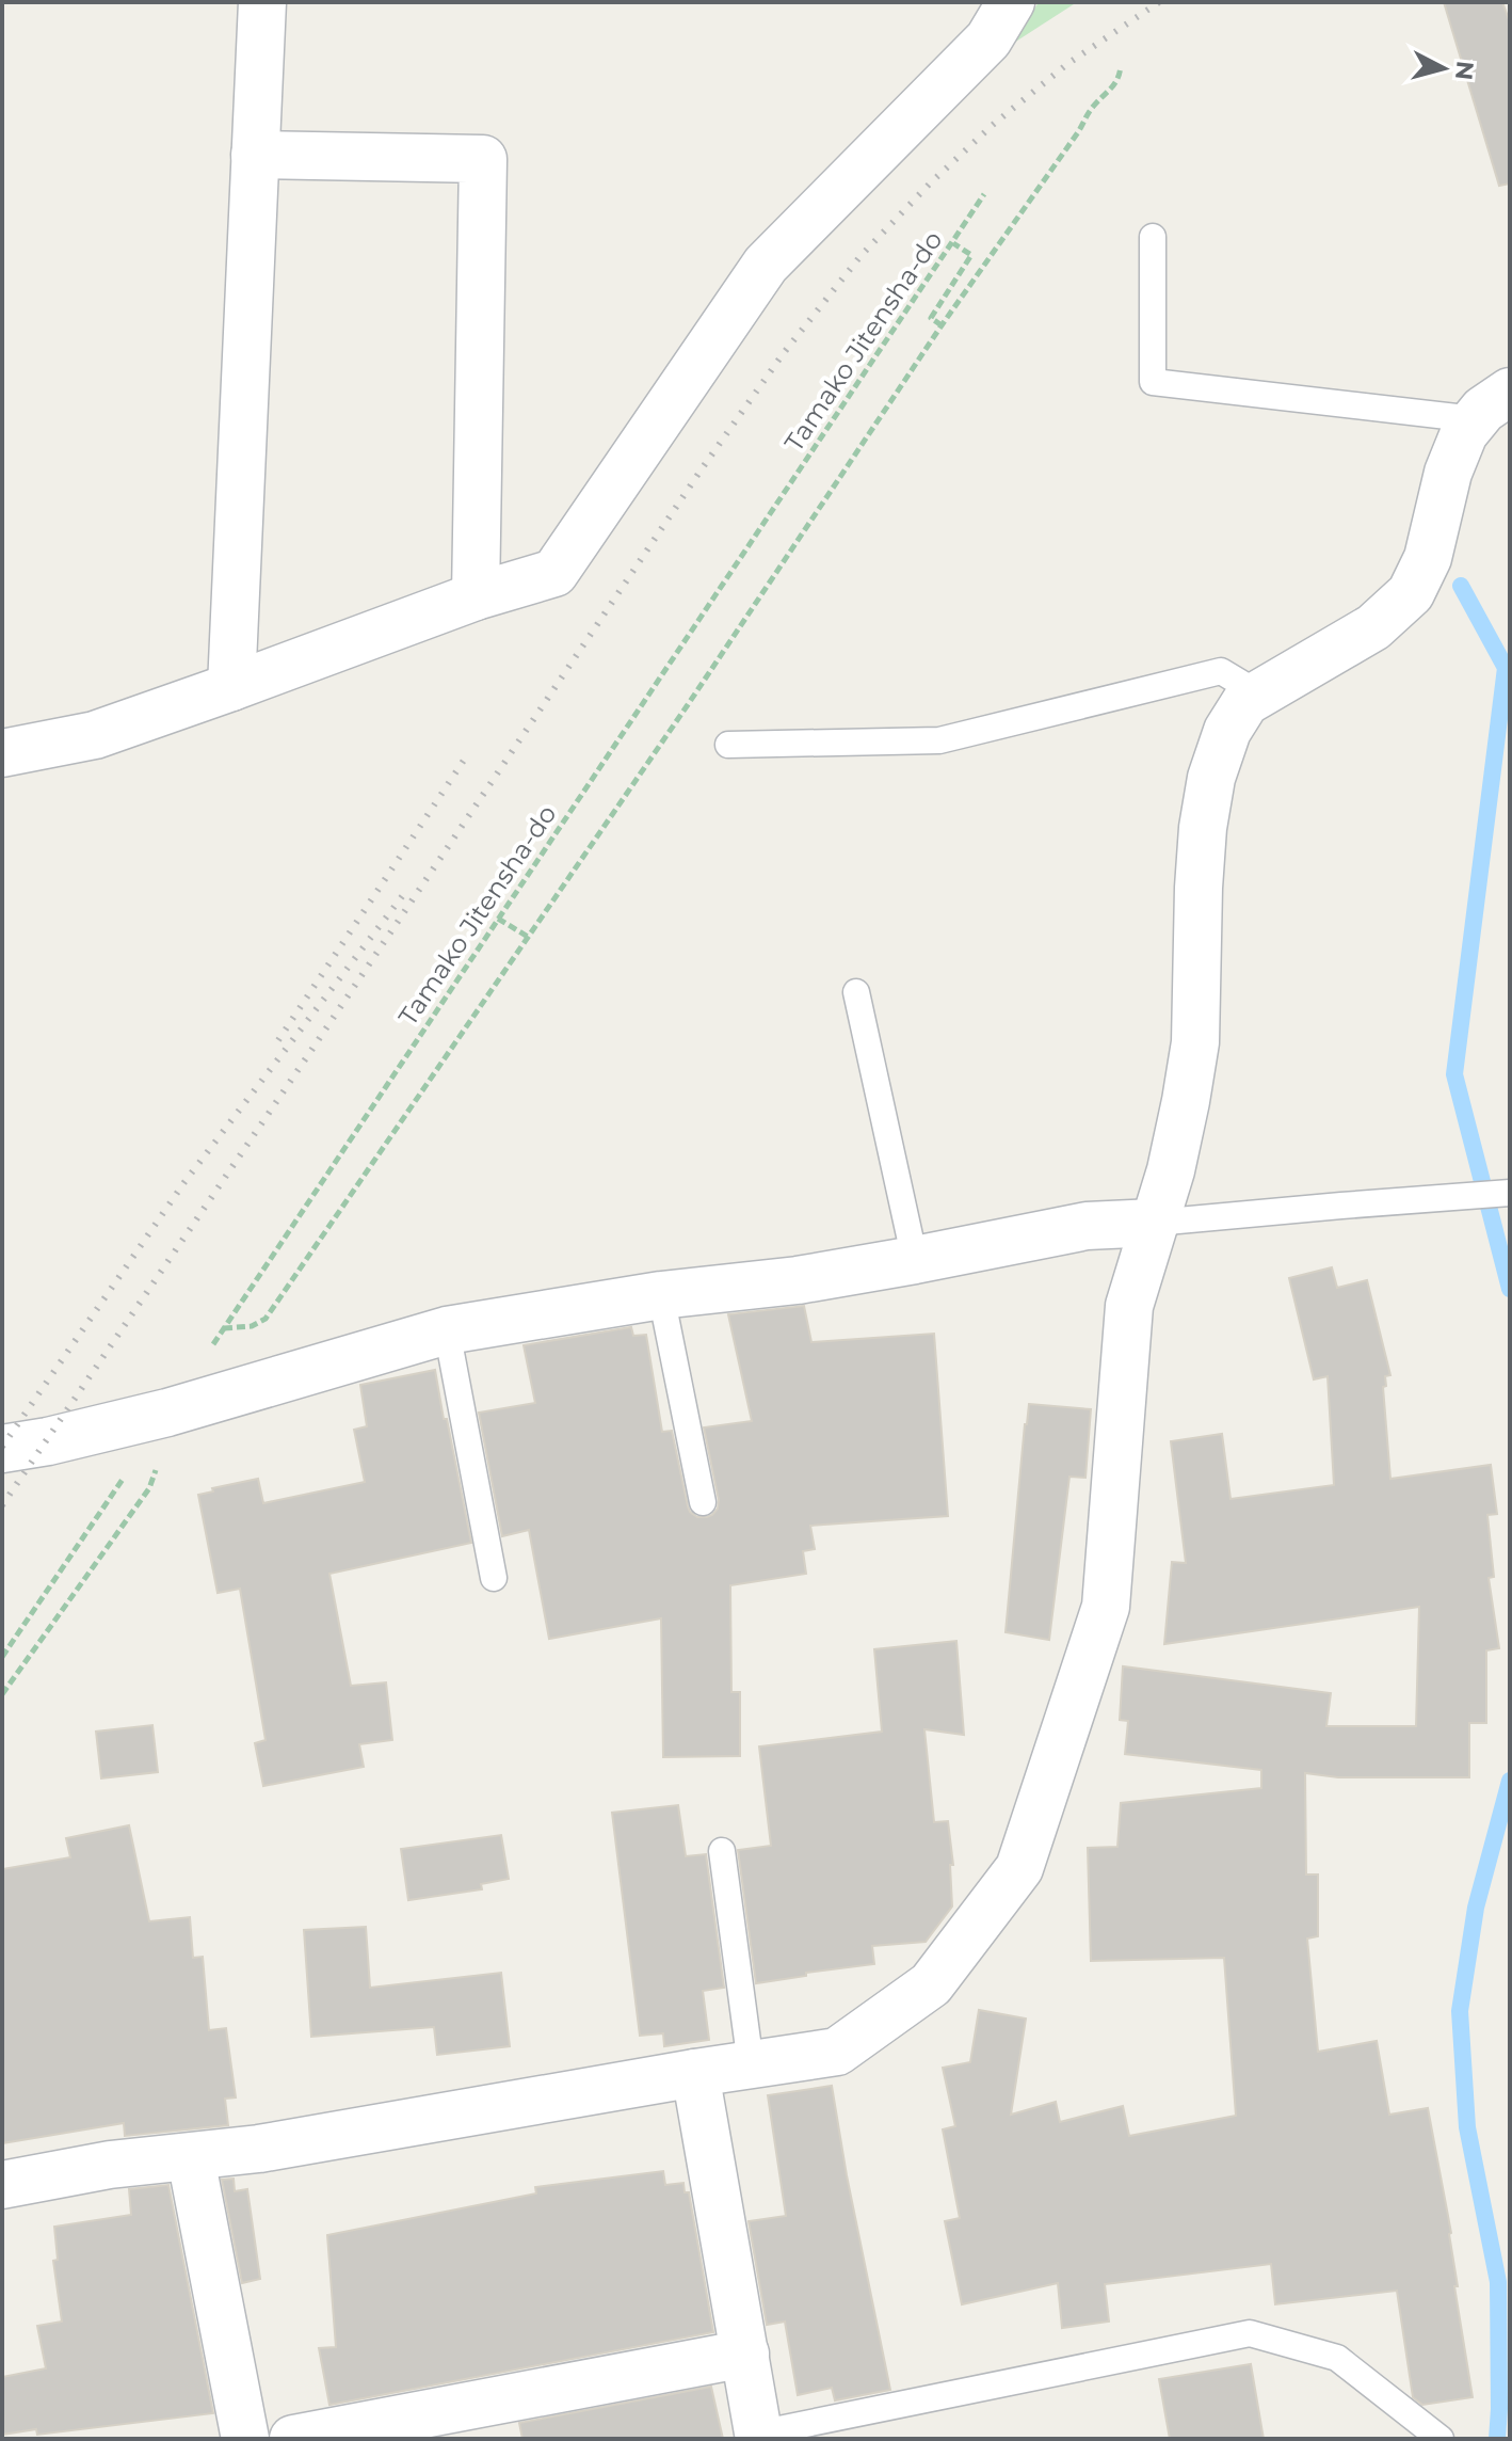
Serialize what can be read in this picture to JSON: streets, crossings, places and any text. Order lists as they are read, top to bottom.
{
  "streets": {
    "path": ["Tamako Jitensha-do"]
  },
  "north": "right"
}
